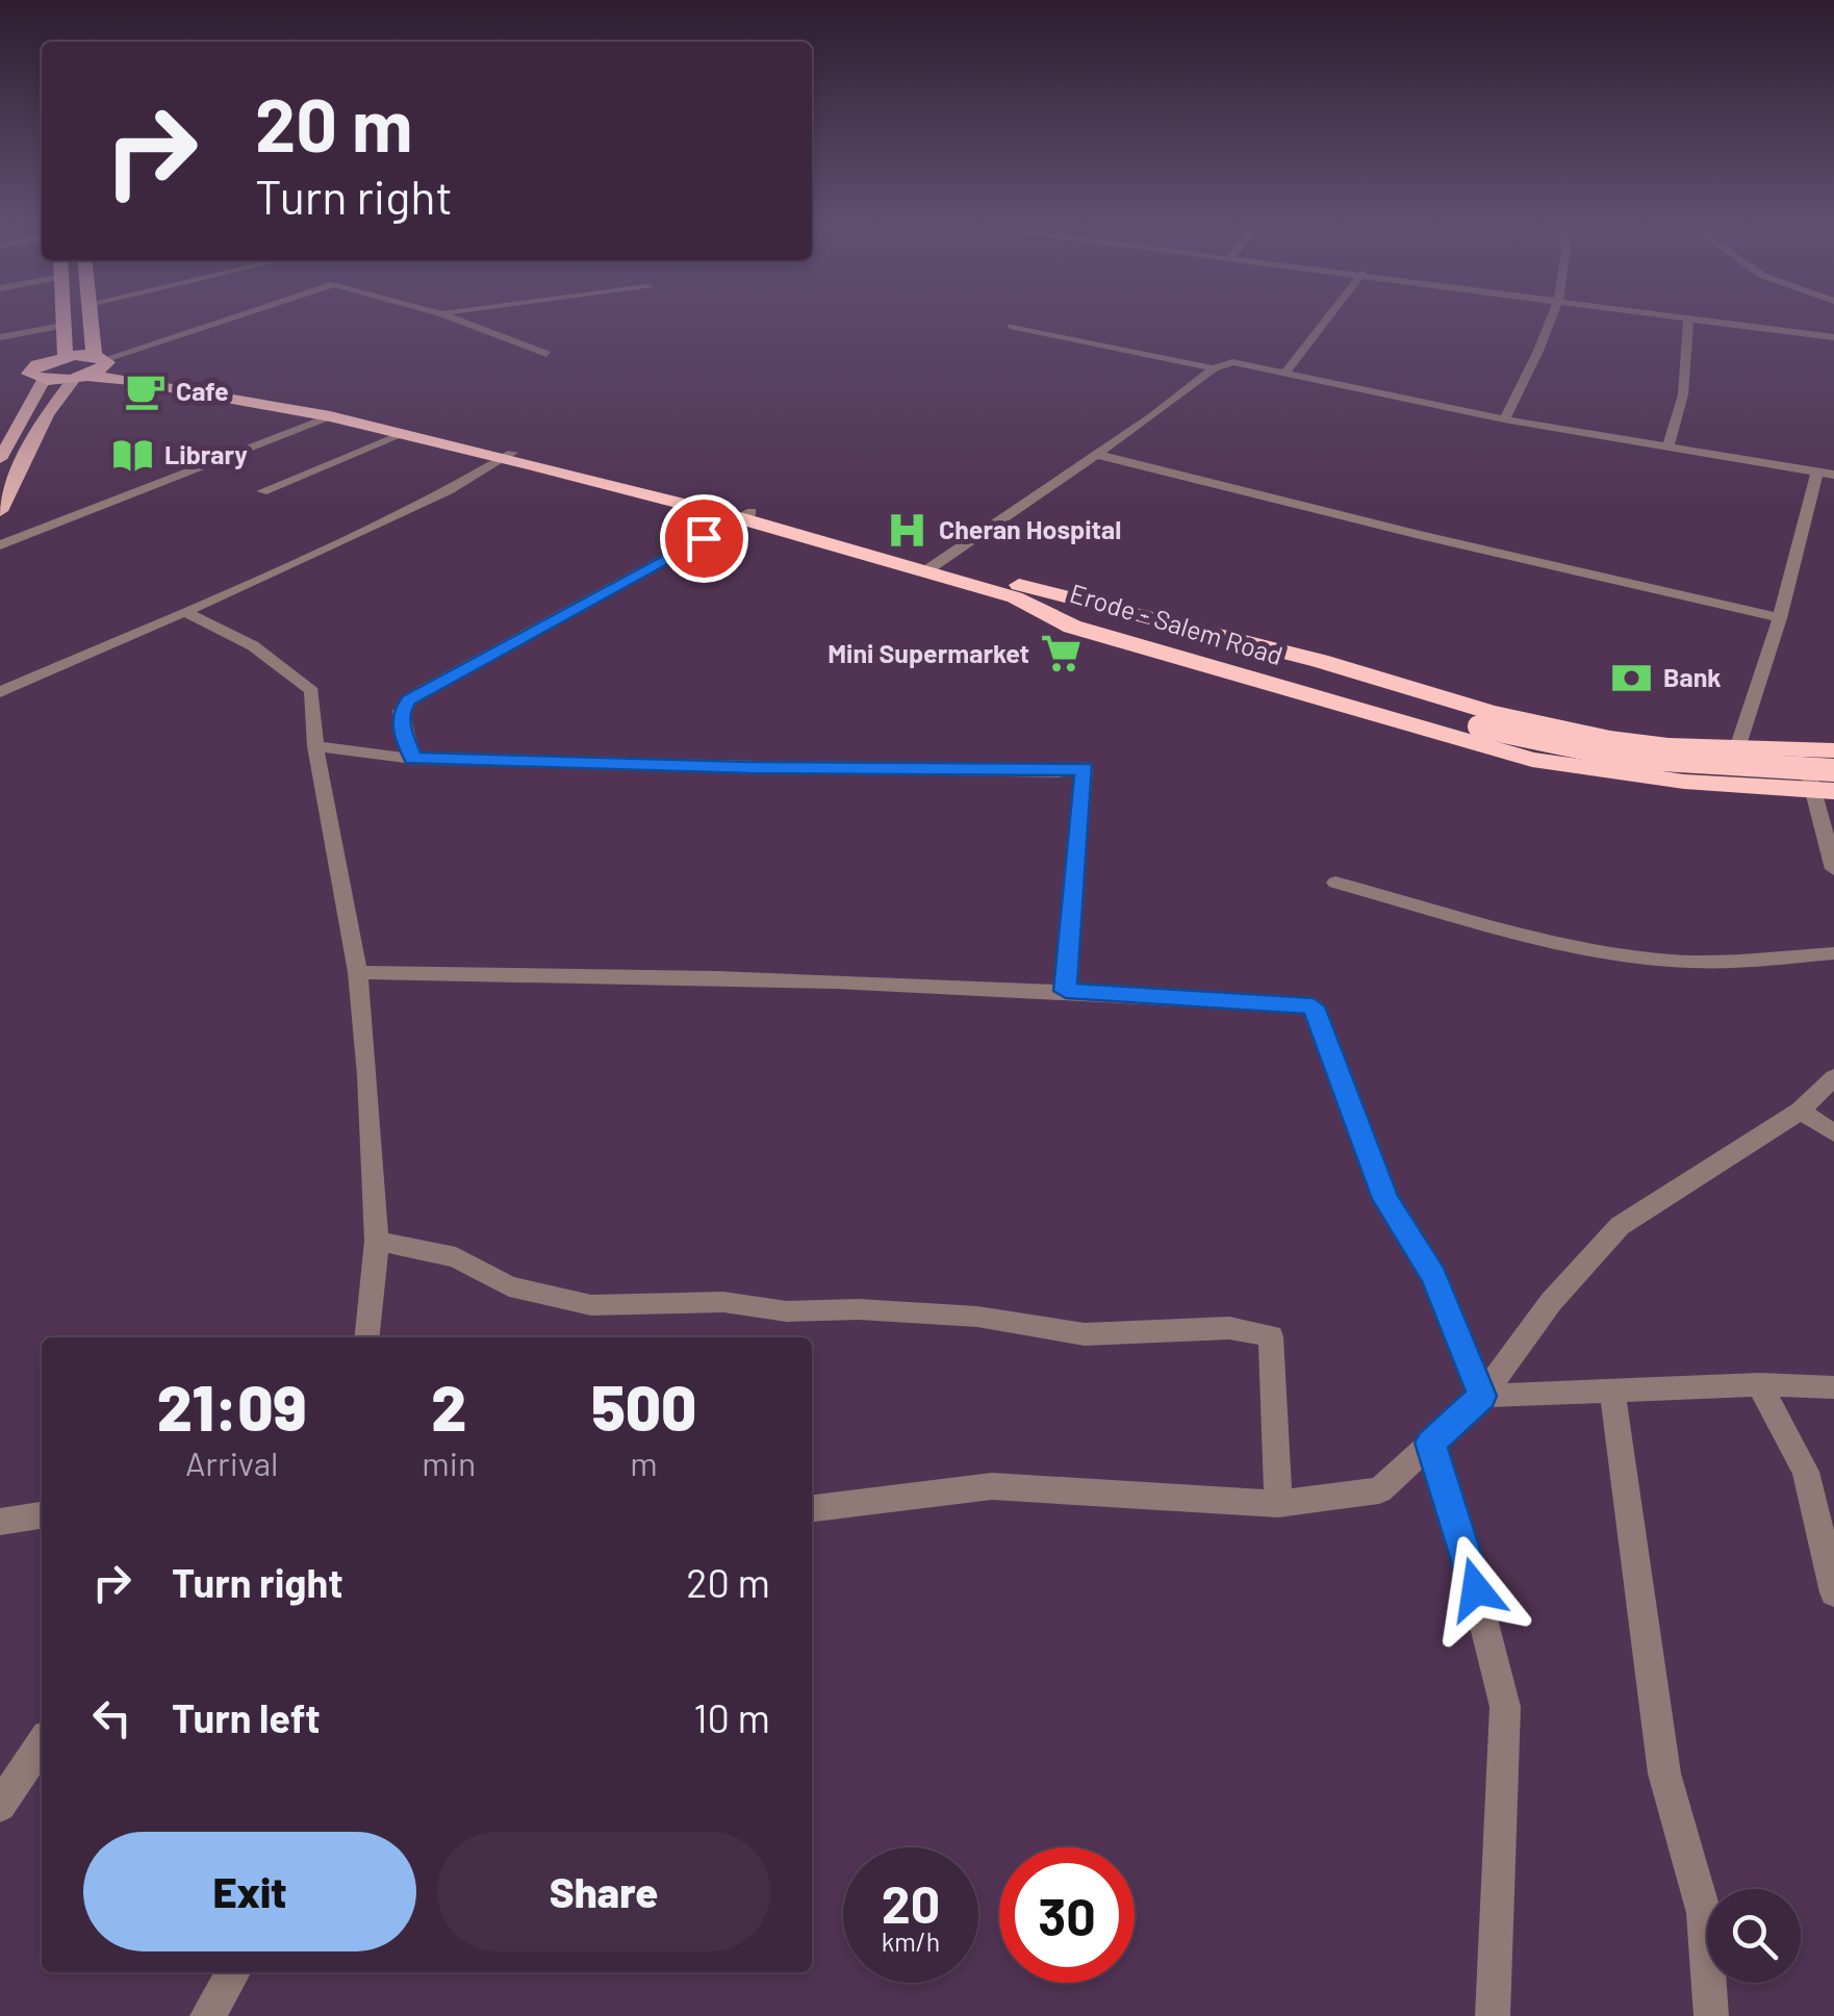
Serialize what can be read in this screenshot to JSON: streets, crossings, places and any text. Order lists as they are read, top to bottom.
{
  "streets": {
    "highway": ["Erode - Salem Road"]
  },
  "places": {
    "cafe": ["Cafe"],
    "library": ["Library"],
    "hospital": ["Cheran Hospital"],
    "supermarket": ["Mini Supermarket"],
    "bank": ["Bank"]
  },
  "page": {
    "turn": ["20 m", "Turn right"],
    "eta": [
      "21:09",
      "Arrival",
      "2",
      "min",
      "500",
      "m"
    ],
    "list": [
      {
        "name": "Turn right",
        "value": "20 m"
      },
      {
        "name": "Turn left",
        "value": "10 m"
      }
    ],
    "buttons": ["Exit", "Share"],
    "speed": "20 km/h",
    "limit": "30"
  }
}
